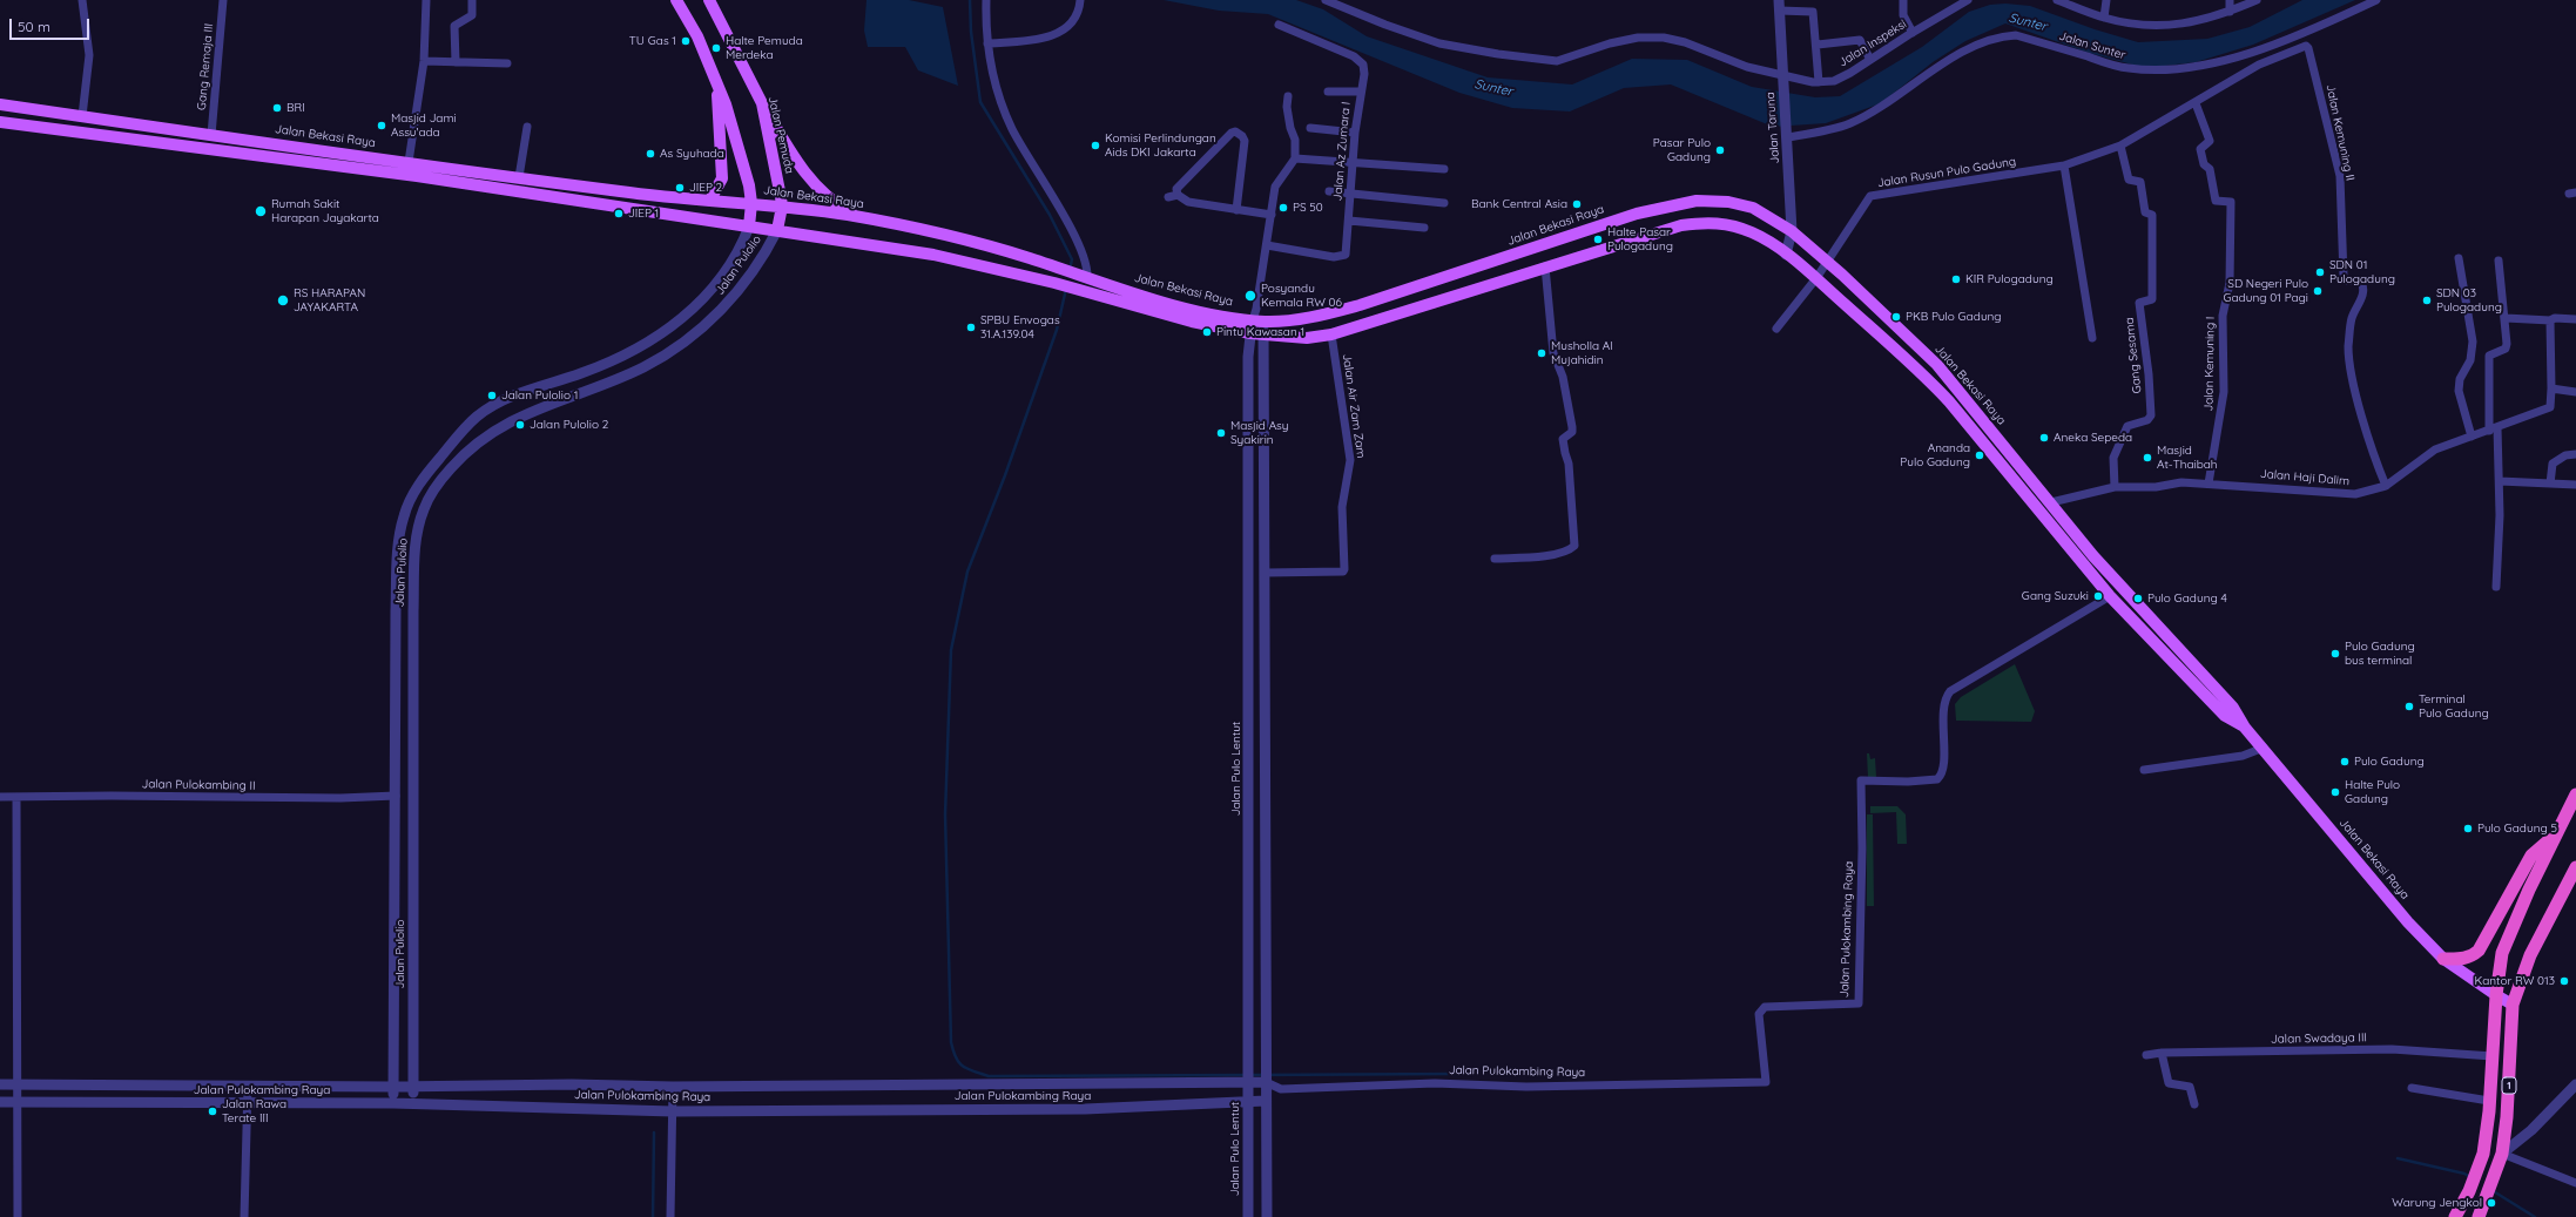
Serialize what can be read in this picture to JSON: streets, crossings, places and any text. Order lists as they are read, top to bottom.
{
  "streets": {
    "highway": ["1"],
    "main road": ["Jalan Pemuda", "Jalan Bekasi Raya"],
    "street": [
      "Jalan Inspeksi",
      "Jalan Sunter",
      "Gang Remaja III",
      "Jalan Taruna",
      "Jalan Kemuning II",
      "Jalan Az Zumara I",
      "Jalan Rusun Pulo Gadung",
      "Jalan Pulolio",
      "Gang Sesama",
      "Jalan Kemuning I",
      "Jalan Air Zam Zam",
      "Jalan Haji Dalim",
      "Jalan Pulo Lentut",
      "Jalan Pulokambing II",
      "Jalan Pulokambing Raya",
      "Jalan Swadaya III"
    ]
  },
  "crossings": [
    ["Jalan Inspeksi", "Jalan Taruna"],
    ["Jalan Sunter", "Jalan Taruna"],
    ["Gang Remaja III", "Jalan Bekasi Raya"],
    ["Jalan Taruna", "Jalan Bekasi Raya"],
    ["Jalan Kemuning II", "Jalan Rusun Pulo Gadung"],
    ["Jalan Kemuning II", "Jalan Haji Dalim"],
    ["Jalan Pemuda", "Jalan Bekasi Raya"],
    ["Jalan Pemuda", "Jalan Pulolio"],
    ["Jalan Bekasi Raya", "Jalan Rusun Pulo Gadung"],
    ["Jalan Bekasi Raya", "Jalan Pulolio"],
    ["Jalan Bekasi Raya", "Jalan Air Zam Zam"],
    ["Jalan Bekasi Raya", "Jalan Haji Dalim"],
    ["Jalan Bekasi Raya", "Jalan Pulo Lentut"],
    ["Jalan Bekasi Raya", "Jalan Pulokambing Raya"],
    ["Jalan Bekasi Raya", "1"],
    ["Jalan Rusun Pulo Gadung", "Gang Sesama"],
    ["Jalan Rusun Pulo Gadung", "Jalan Kemuning I"],
    ["Jalan Pulolio", "Jalan Pulokambing II"],
    ["Jalan Pulolio", "Jalan Pulokambing Raya"],
    ["Gang Sesama", "Jalan Haji Dalim"],
    ["Jalan Kemuning I", "Jalan Haji Dalim"],
    ["Jalan Pulo Lentut", "Jalan Pulokambing Raya"],
    ["Jalan Swadaya III", "1"]
  ],
  "water": ["Sunter"],
  "places": [
    "TU Gas 1",
    "Halte Pemuda Merdeka",
    "BRI",
    "Masjid Jami Assu'ada",
    "Komisi Perlindungan Aids DKI Jakarta",
    "Pasar Pulo Gadung",
    "As Syuhada",
    "JIEP 2",
    "Bank Central Asia",
    "PS 50",
    "Rumah Sakit Harapan Jayakarta",
    "JIEP 1",
    "Halte Pasar Pulogadung",
    "SDN 01 Pulogadung",
    "KIR Pulogadung",
    "SD Negeri Pulo Gadung 01 Pagi",
    "Posyandu Kemala RW 06",
    "RS HARAPAN JAYAKARTA",
    "SDN 03 Pulogadung",
    "PKB Pulo Gadung",
    "SPBU Envogas 31.A.139.04",
    "Pintu Kawasan 1",
    "Musholla Al Mujahidin",
    "Jalan Pulolio 1",
    "Jalan Pulolio 2",
    "Masjid Asy Syakirin",
    "Aneka Sepeda",
    "Ananda Pulo Gadung",
    "Masjid At-Thaibah",
    "Gang Suzuki",
    "Pulo Gadung 4",
    "Pulo Gadung bus terminal",
    "Terminal Pulo Gadung",
    "Pulo Gadung",
    "Halte Pulo Gadung",
    "Pulo Gadung 5",
    "Kantor RW 013",
    "Jalan Rawa Terate III",
    "Warung Jengkol"
  ],
  "scale_bar": "50 m"
}
